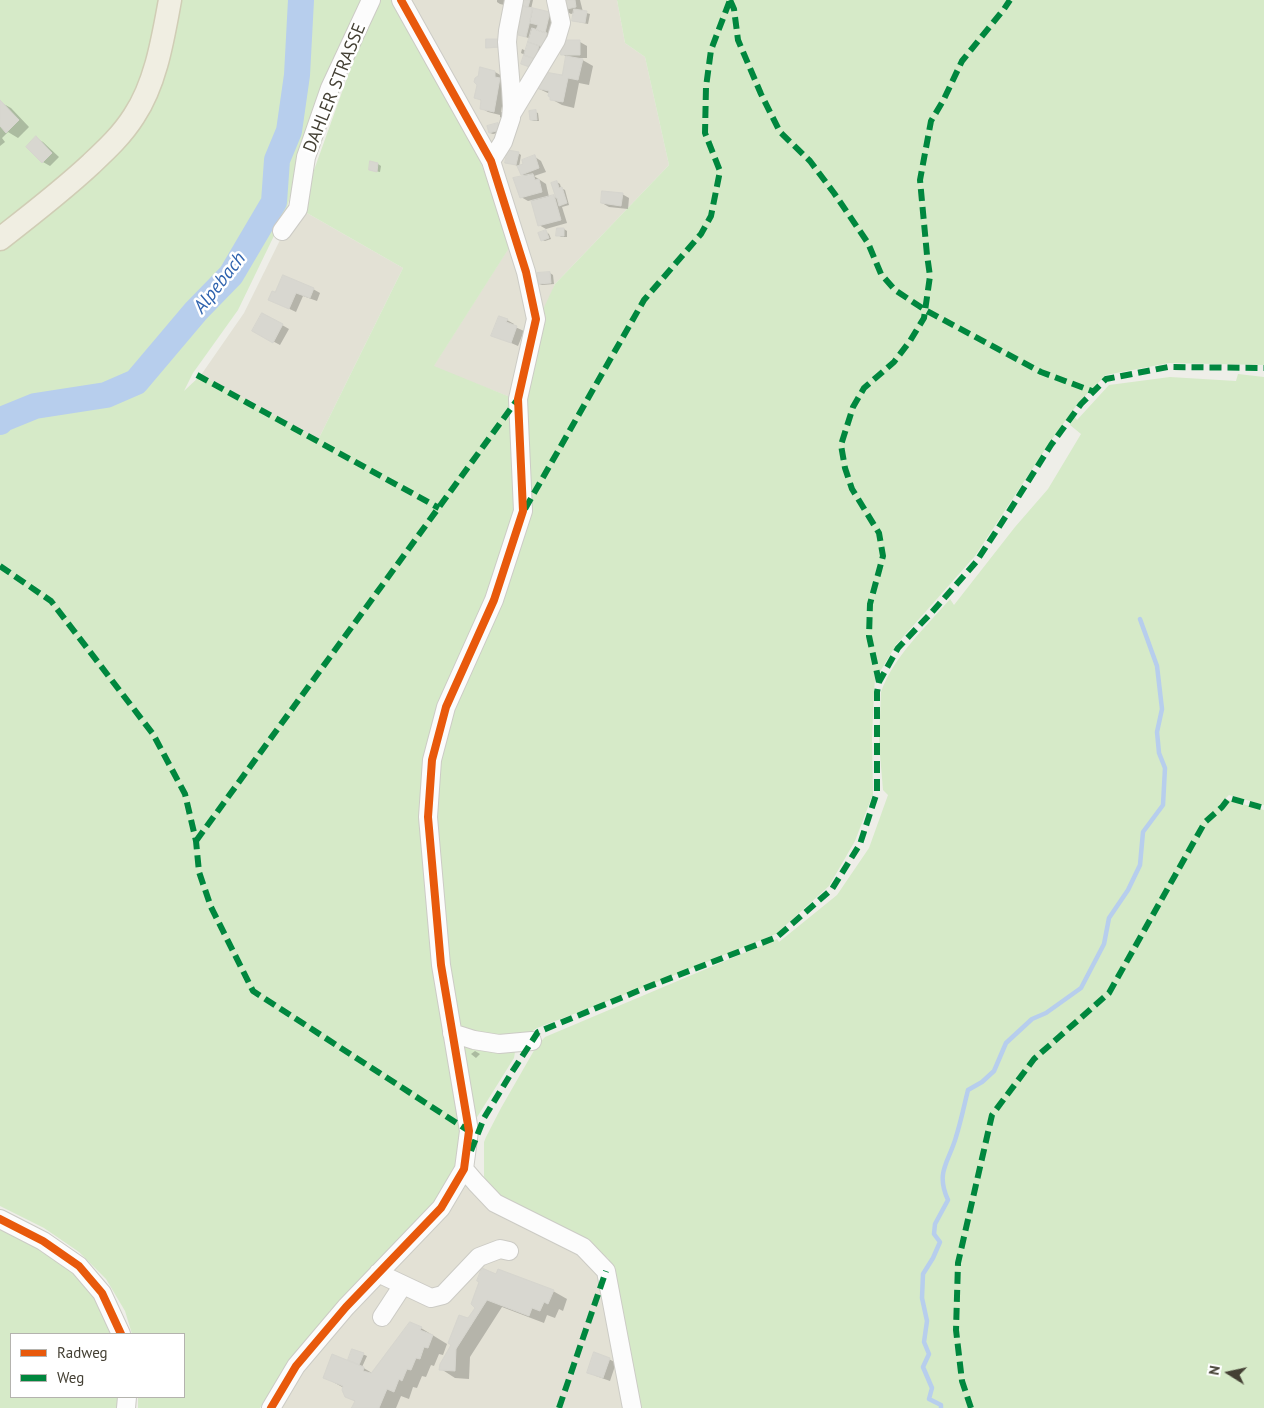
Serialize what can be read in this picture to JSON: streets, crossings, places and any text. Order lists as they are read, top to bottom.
{
  "streets": {
    "street": ["DAHLER STRASSE"]
  },
  "water": ["Alpebach"],
  "legend": ["Radweg", "Weg"],
  "north": "left"
}
